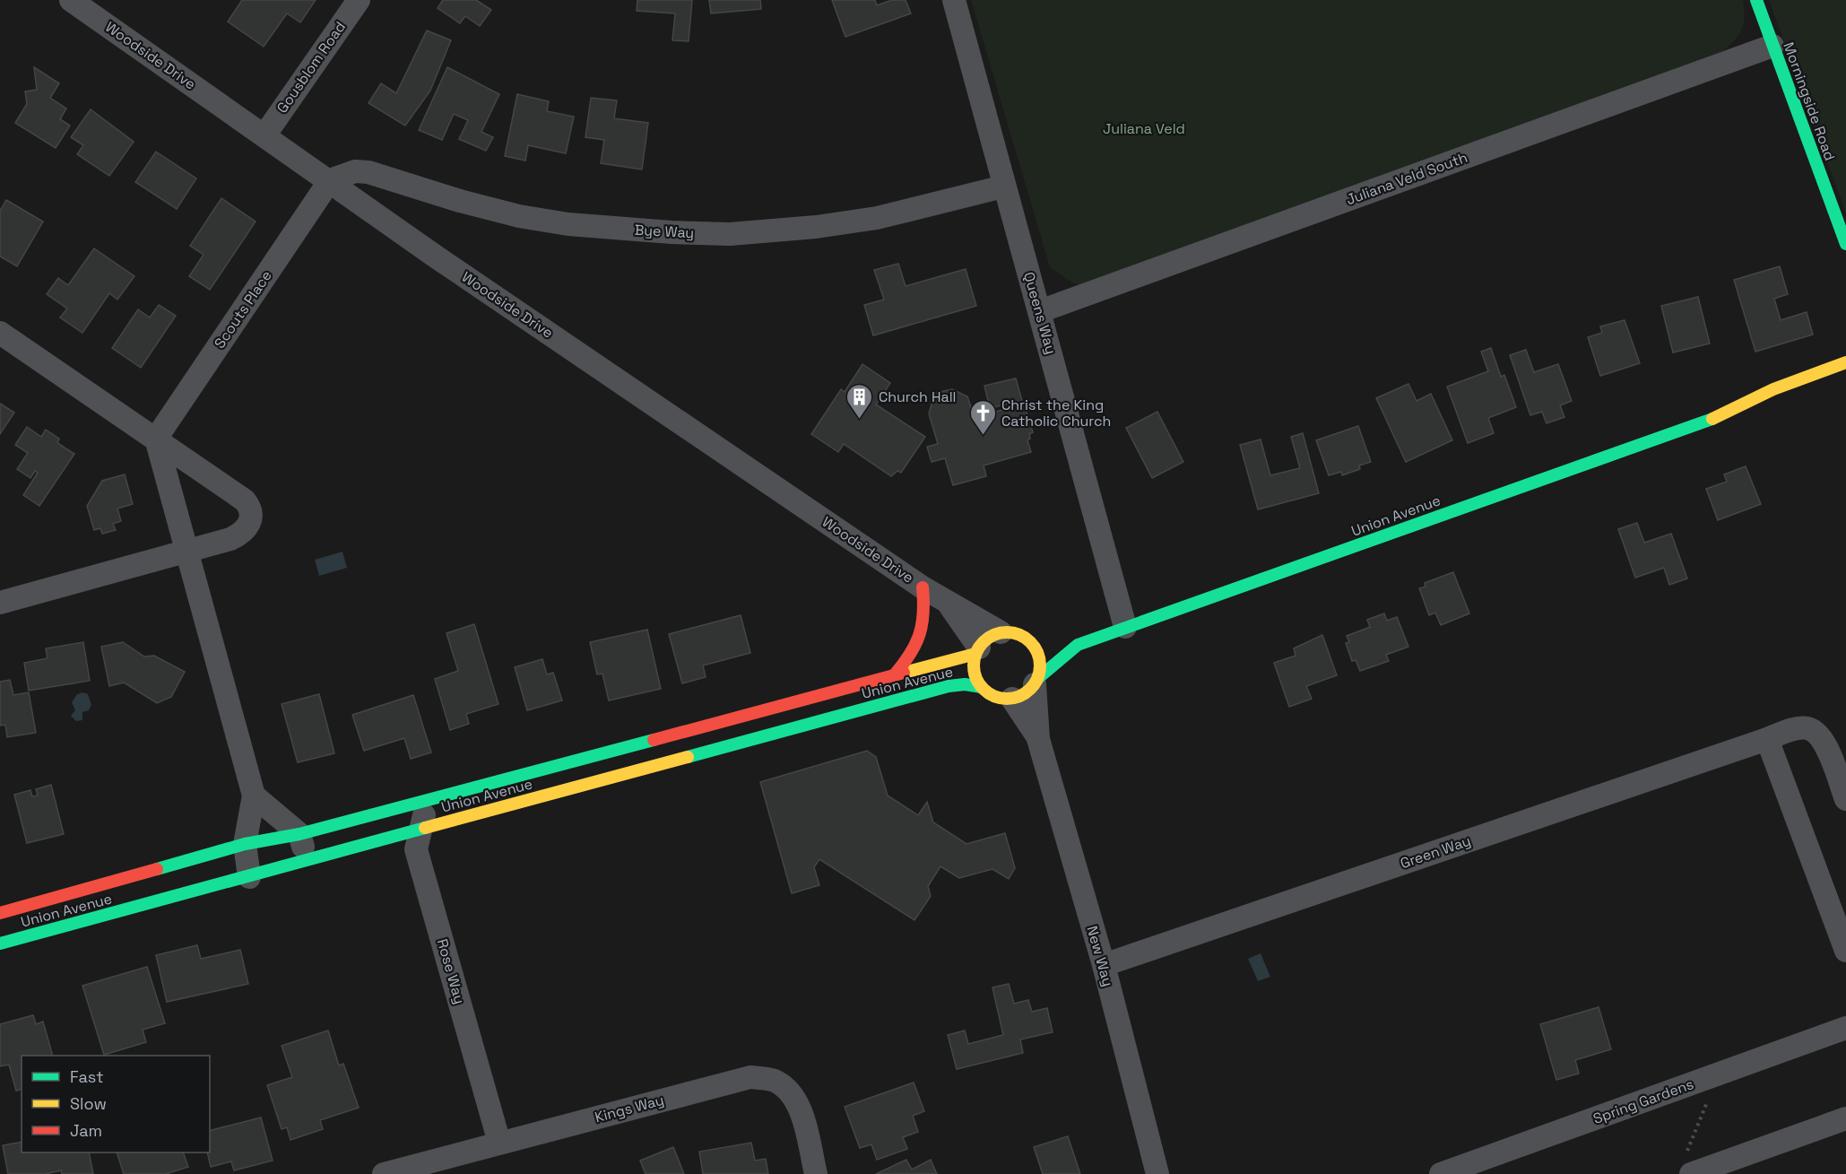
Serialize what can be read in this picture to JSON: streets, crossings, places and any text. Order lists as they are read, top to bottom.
{
  "streets": {
    "street": [
      "Woodside Drive",
      "Gousblom Road",
      "Morningside Road",
      "Juliana Veld South",
      "Bye Way",
      "Scouts Place",
      "Queens Way",
      "Union Avenue",
      "Green Way",
      "New Way",
      "Rose Way",
      "Spring Gardens",
      "Kings Way"
    ]
  },
  "crossings": [
    ["Woodside Drive", "Gousblom Road"],
    ["Woodside Drive", "Bye Way"],
    ["Woodside Drive", "Scouts Place"],
    ["Woodside Drive", "Union Avenue"],
    ["Woodside Drive", "New Way"],
    ["Morningside Road", "Juliana Veld South"],
    ["Juliana Veld South", "Queens Way"],
    ["Bye Way", "Scouts Place"],
    ["Bye Way", "Queens Way"],
    ["Queens Way", "Union Avenue"],
    ["Union Avenue", "New Way"],
    ["Union Avenue", "Rose Way"],
    ["Green Way", "New Way"],
    ["Rose Way", "Kings Way"]
  ],
  "parks": ["Juliana Veld"],
  "places": {
    "building": ["Church Hall"],
    "church": ["Christ the King Catholic Church"]
  },
  "legend": ["Fast", "Slow", "Jam"]
}
